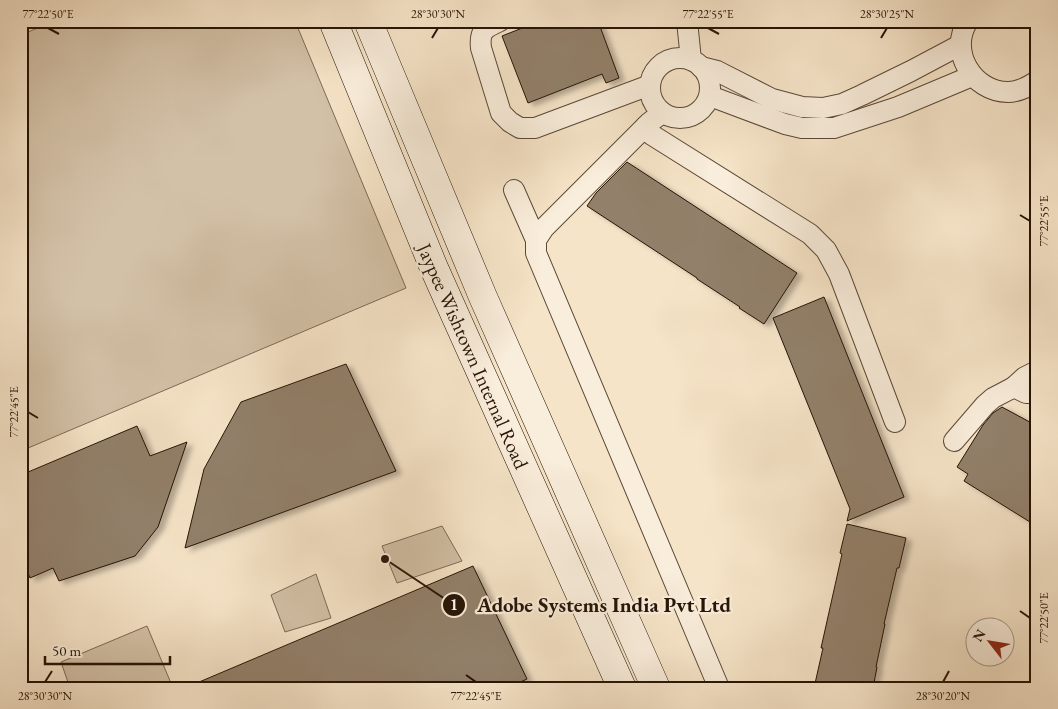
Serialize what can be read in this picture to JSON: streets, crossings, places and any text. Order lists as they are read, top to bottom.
{
  "streets": {
    "street": ["Jaypee Wishtown Internal Road"]
  },
  "places": ["Adobe Systems India Pvt Ltd"],
  "scale_bar": "50 m",
  "north": "top left",
  "coordinates": [
    "77°22'50\"E",
    "28°30'30\"N",
    "77°22'55\"E",
    "28°30'25\"N",
    "77°22'45\"E",
    "28°30'20\"N"
  ]
}
